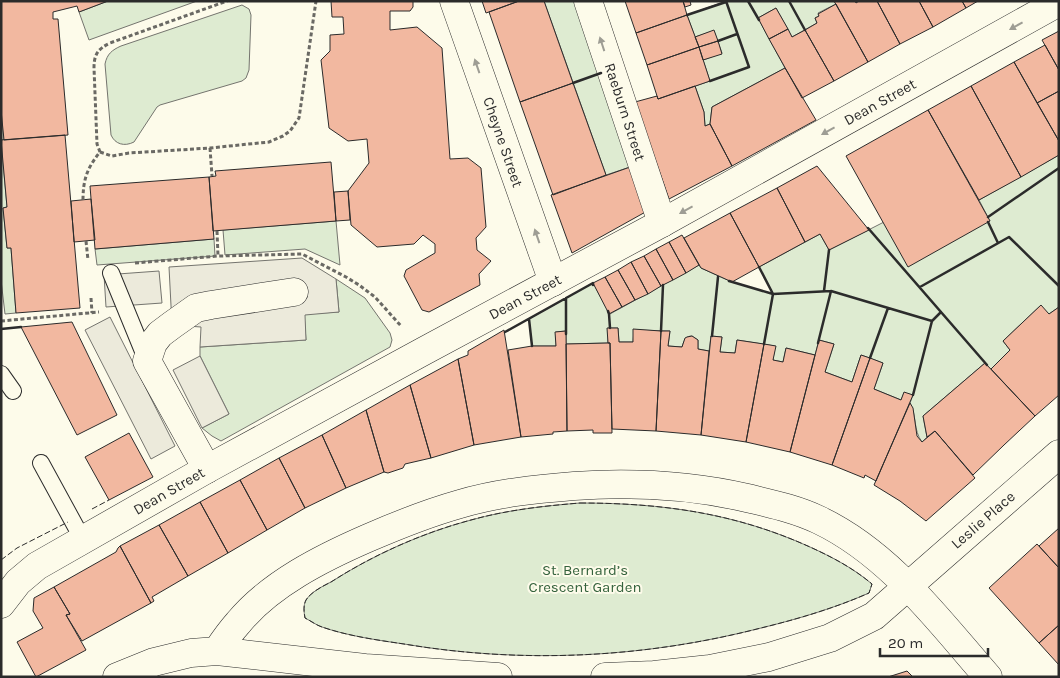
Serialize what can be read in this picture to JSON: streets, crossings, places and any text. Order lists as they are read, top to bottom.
{
  "streets": {
    "street": [
      "Dean Street",
      "Raeburn Street",
      "Cheyne Street",
      "Leslie Place"
    ]
  },
  "crossings": [
    ["Dean Street", "Raeburn Street"],
    ["Dean Street", "Cheyne Street"]
  ],
  "one_way": ["Dean Street", "Raeburn Street", "Cheyne Street"],
  "parks": ["St. Bernard’s Crescent Garden"],
  "scale_bar": "20 m"
}
